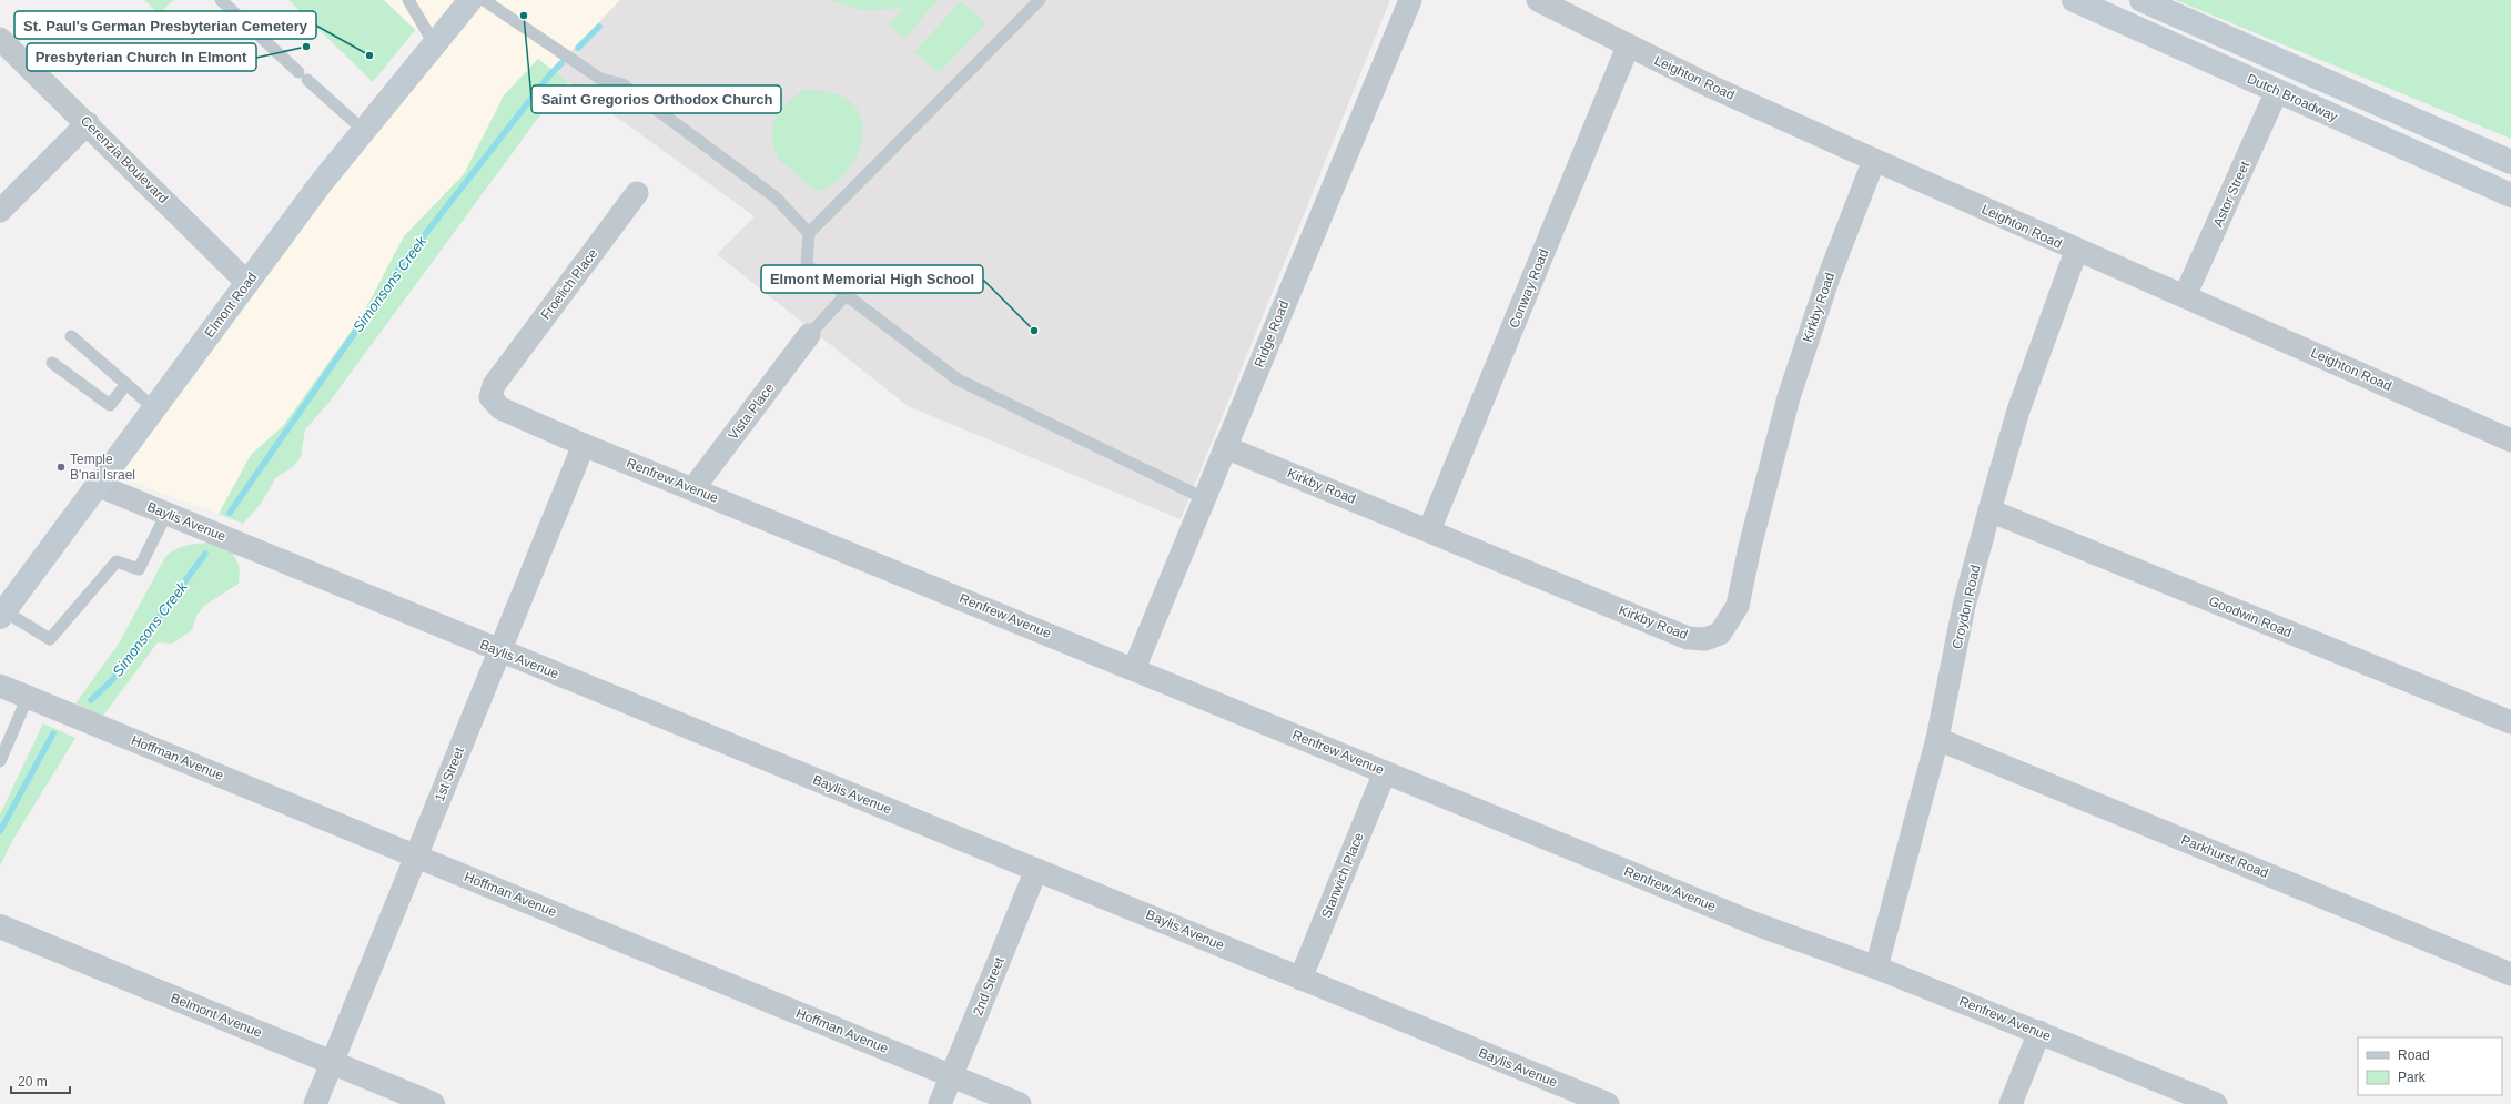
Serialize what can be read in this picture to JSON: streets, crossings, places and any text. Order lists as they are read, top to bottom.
{
  "streets": {
    "main road": ["Dutch Broadway", "Elmont Road"],
    "street": [
      "Leighton Road",
      "Cerenzia Boulevard",
      "Astor Street",
      "Froelich Place",
      "Conway Road",
      "Kirkby Road",
      "Ridge Road",
      "Vista Place",
      "Renfrew Avenue",
      "Baylis Avenue",
      "Croydon Road",
      "Goodwin Road",
      "Hoffman Avenue",
      "1st Street",
      "Parkhurst Road",
      "Stanwich Place",
      "2nd Street",
      "Belmont Avenue"
    ]
  },
  "crossings": [
    ["Leighton Road", "Astor Street"],
    ["Leighton Road", "Conway Road"],
    ["Leighton Road", "Kirkby Road"],
    ["Leighton Road", "Croydon Road"],
    ["Dutch Broadway", "Astor Street"],
    ["Cerenzia Boulevard", "Elmont Road"],
    ["Froelich Place", "Renfrew Avenue"],
    ["Conway Road", "Kirkby Road"],
    ["Elmont Road", "Baylis Avenue"],
    ["Kirkby Road", "Ridge Road"],
    ["Ridge Road", "Renfrew Avenue"],
    ["Vista Place", "Renfrew Avenue"],
    ["Renfrew Avenue", "Croydon Road"],
    ["Renfrew Avenue", "1st Street"],
    ["Renfrew Avenue", "Stanwich Place"],
    ["Baylis Avenue", "1st Street"],
    ["Baylis Avenue", "Stanwich Place"],
    ["Baylis Avenue", "2nd Street"],
    ["Croydon Road", "Goodwin Road"],
    ["Croydon Road", "Parkhurst Road"],
    ["Hoffman Avenue", "1st Street"],
    ["Hoffman Avenue", "2nd Street"],
    ["1st Street", "Belmont Avenue"]
  ],
  "water": ["Simonsons Creek"],
  "places": [
    "Saint Gregorios Orthodox Church",
    "Presbyterian Church In Elmont",
    "St. Paul's German Presbyterian Cemetery",
    "Elmont Memorial High School",
    "Temple B'nai Israel"
  ],
  "legend": ["Road", "Park"],
  "scale_bar": "20 m"
}
